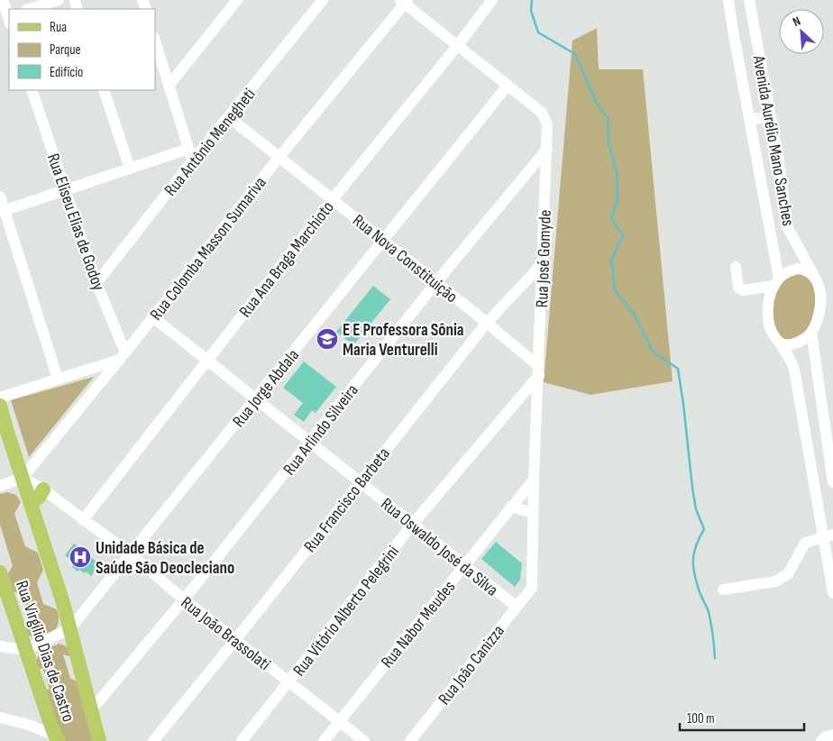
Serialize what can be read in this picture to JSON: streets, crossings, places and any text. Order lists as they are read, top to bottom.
{
  "streets": {
    "main road": ["Rua Virgílio Dias de Castro"],
    "street": [
      "Avenida Aurélio Mano Sanches",
      "Rua Antônio Menegheti",
      "Rua Eliseu Elias de Godoy",
      "Rua Colomba Masson Sumariva",
      "Rua Nova Constituição",
      "Rua Ana Braga Marchioto",
      "Rua José Gomyde",
      "Rua Jorge Abdala",
      "Rua Arlindo Silveira",
      "Rua Francisco Barbeta",
      "Rua Oswaldo José da Silva",
      "Rua Vitório Alberto Pelegrini",
      "Rua Nabor Meudes",
      "Rua João Brassolati",
      "Rua João Canizza"
    ]
  },
  "crossings": [
    ["Rua Antônio Menegheti", "Rua Eliseu Elias de Godoy"],
    ["Rua Antônio Menegheti", "Rua Nova Constituição"],
    ["Rua Eliseu Elias de Godoy", "Rua Colomba Masson Sumariva"],
    ["Rua Colomba Masson Sumariva", "Rua Nova Constituição"],
    ["Rua Colomba Masson Sumariva", "Rua José Gomyde"],
    ["Rua Colomba Masson Sumariva", "Rua Oswaldo José da Silva"],
    ["Rua Colomba Masson Sumariva", "Rua João Brassolati"],
    ["Rua Nova Constituição", "Rua Ana Braga Marchioto"],
    ["Rua Nova Constituição", "Rua José Gomyde"],
    ["Rua Nova Constituição", "Rua Jorge Abdala"],
    ["Rua Nova Constituição", "Rua Arlindo Silveira"],
    ["Rua Nova Constituição", "Rua Francisco Barbeta"],
    ["Rua Nova Constituição", "Rua Vitório Alberto Pelegrini"],
    ["Rua Ana Braga Marchioto", "Rua José Gomyde"],
    ["Rua Ana Braga Marchioto", "Rua Oswaldo José da Silva"],
    ["Rua Ana Braga Marchioto", "Rua João Brassolati"],
    ["Rua José Gomyde", "Rua Jorge Abdala"],
    ["Rua José Gomyde", "Rua Arlindo Silveira"],
    ["Rua José Gomyde", "Rua Francisco Barbeta"],
    ["Rua José Gomyde", "Rua Vitório Alberto Pelegrini"],
    ["Rua José Gomyde", "Rua Nabor Meudes"],
    ["Rua José Gomyde", "Rua João Canizza"],
    ["Rua Jorge Abdala", "Rua Oswaldo José da Silva"],
    ["Rua Jorge Abdala", "Rua João Brassolati"],
    ["Rua Jorge Abdala", "Rua Virgílio Dias de Castro"],
    ["Rua Arlindo Silveira", "Rua Oswaldo José da Silva"],
    ["Rua Arlindo Silveira", "Rua João Brassolati"],
    ["Rua Francisco Barbeta", "Rua Oswaldo José da Silva"],
    ["Rua Francisco Barbeta", "Rua João Brassolati"],
    ["Rua Oswaldo José da Silva", "Rua Vitório Alberto Pelegrini"],
    ["Rua Oswaldo José da Silva", "Rua Nabor Meudes"],
    ["Rua Oswaldo José da Silva", "Rua João Canizza"],
    ["Rua Vitório Alberto Pelegrini", "Rua João Brassolati"],
    ["Rua Nabor Meudes", "Rua João Brassolati"]
  ],
  "places": {
    "school or university": ["E E Professora Sônia Maria Venturelli"],
    "hospital": ["Unidade Básica de Saúde São Deocleciano"]
  },
  "legend": ["Rua", "Parque", "Edifício"],
  "scale_bar": "100 m",
  "north": "top left"
}
